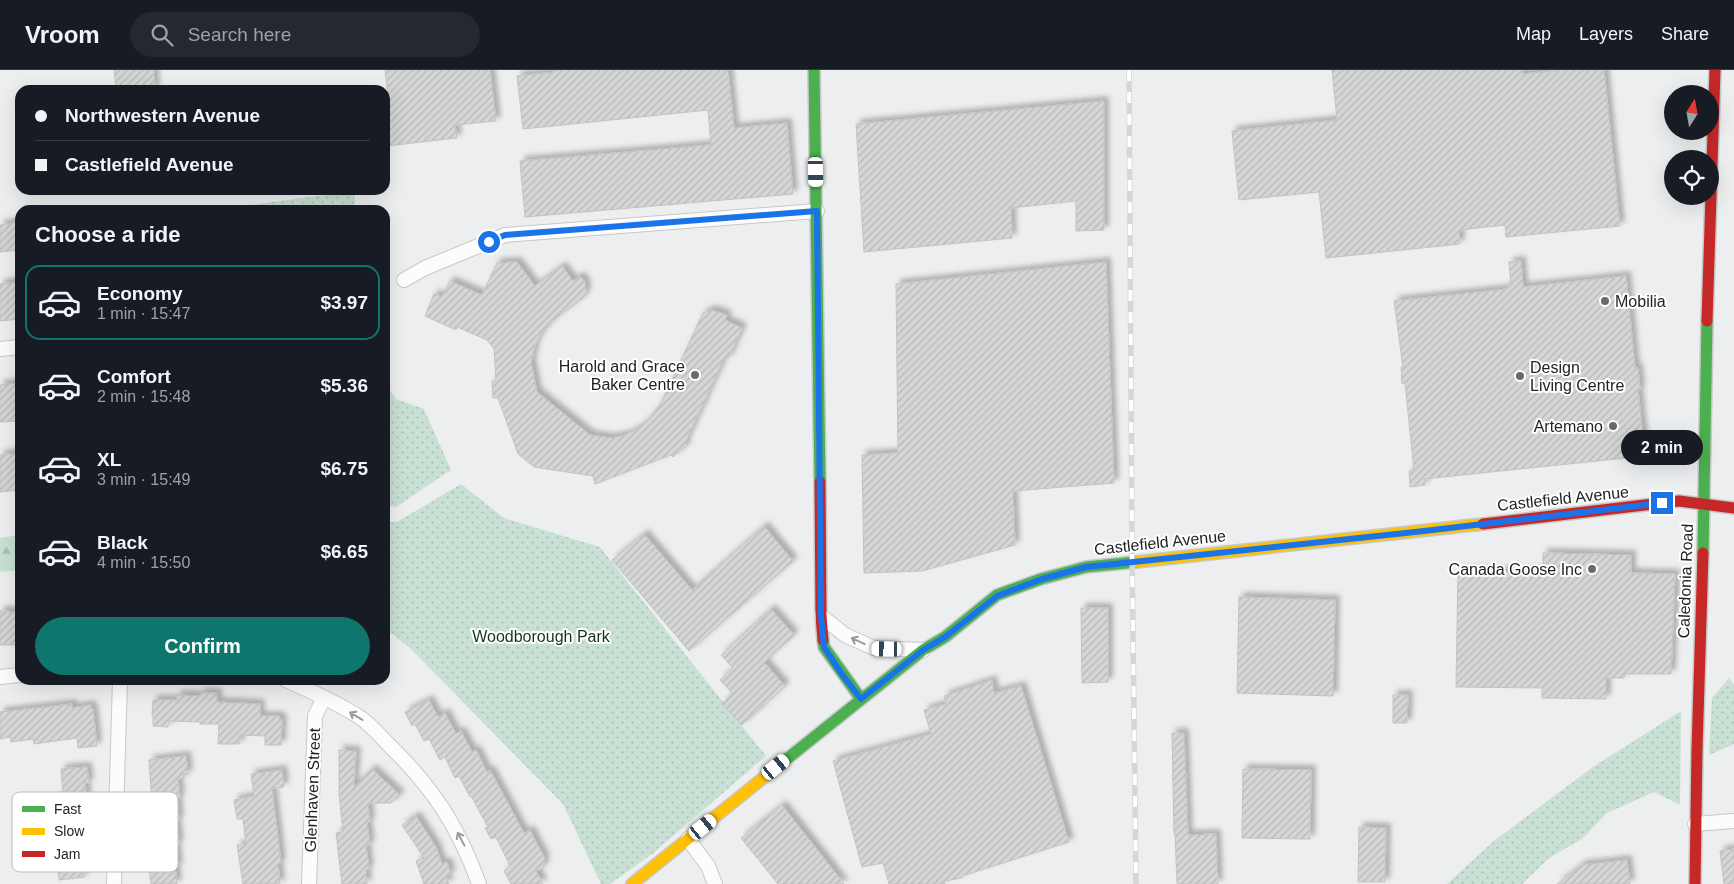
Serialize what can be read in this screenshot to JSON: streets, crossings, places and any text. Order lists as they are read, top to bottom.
{
  "streets": {
    "street": ["Castlefield Avenue", "Caledonia Road", "Glenhaven Street"]
  },
  "crossings": [
    ["Castlefield Avenue", "Caledonia Road"]
  ],
  "parks": ["Woodborough Park"],
  "places": [
    "Mobilia",
    "Harold and Grace Baker Centre",
    "Design Living Centre",
    "Artemano",
    "Canada Goose Inc"
  ],
  "legend": ["Fast", "Slow", "Jam"],
  "north": "top",
  "page": {
    "header": "Vroom",
    "search": "Search here",
    "nav": ["Map", "Layers", "Share"],
    "banner": ["Northwestern Avenue", "Castlefield Avenue"],
    "heading": "Choose a ride",
    "list": [
      {
        "name": "Economy",
        "note": "1 min · 15:47",
        "value": "$3.97"
      },
      {
        "name": "Comfort",
        "note": "2 min · 15:48",
        "value": "$5.36"
      },
      {
        "name": "XL",
        "note": "3 min · 15:49",
        "value": "$6.75"
      },
      {
        "name": "Black",
        "note": "4 min · 15:50",
        "value": "$6.65"
      }
    ],
    "bubble": "2 min",
    "buttons": "Confirm"
  }
}
